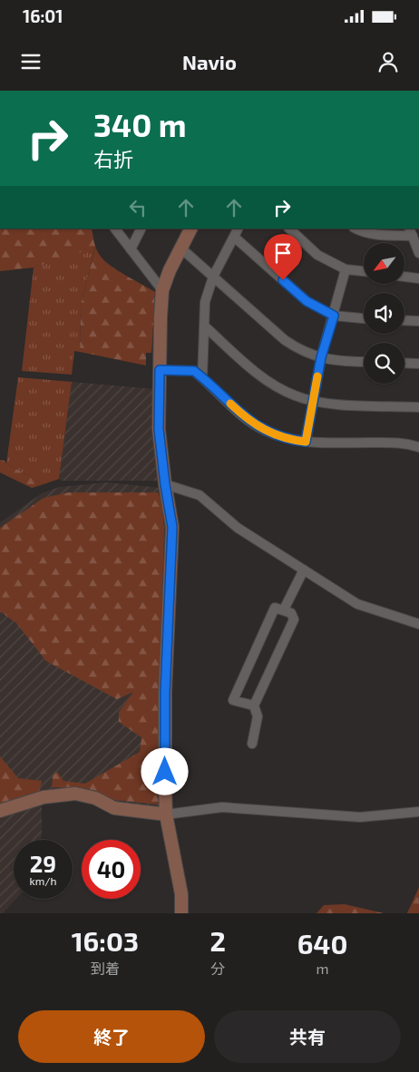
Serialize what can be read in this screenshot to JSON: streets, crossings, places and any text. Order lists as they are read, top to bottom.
{
  "north": "bottom left",
  "page": {
    "status": "16:01",
    "header": "Navio",
    "turn": ["340 m", "右折"],
    "speed": "29 km/h",
    "limit": "40",
    "eta": [
      "16:03",
      "到着",
      "2",
      "分",
      "640",
      "m"
    ],
    "buttons": ["終了", "共有"]
  }
}
